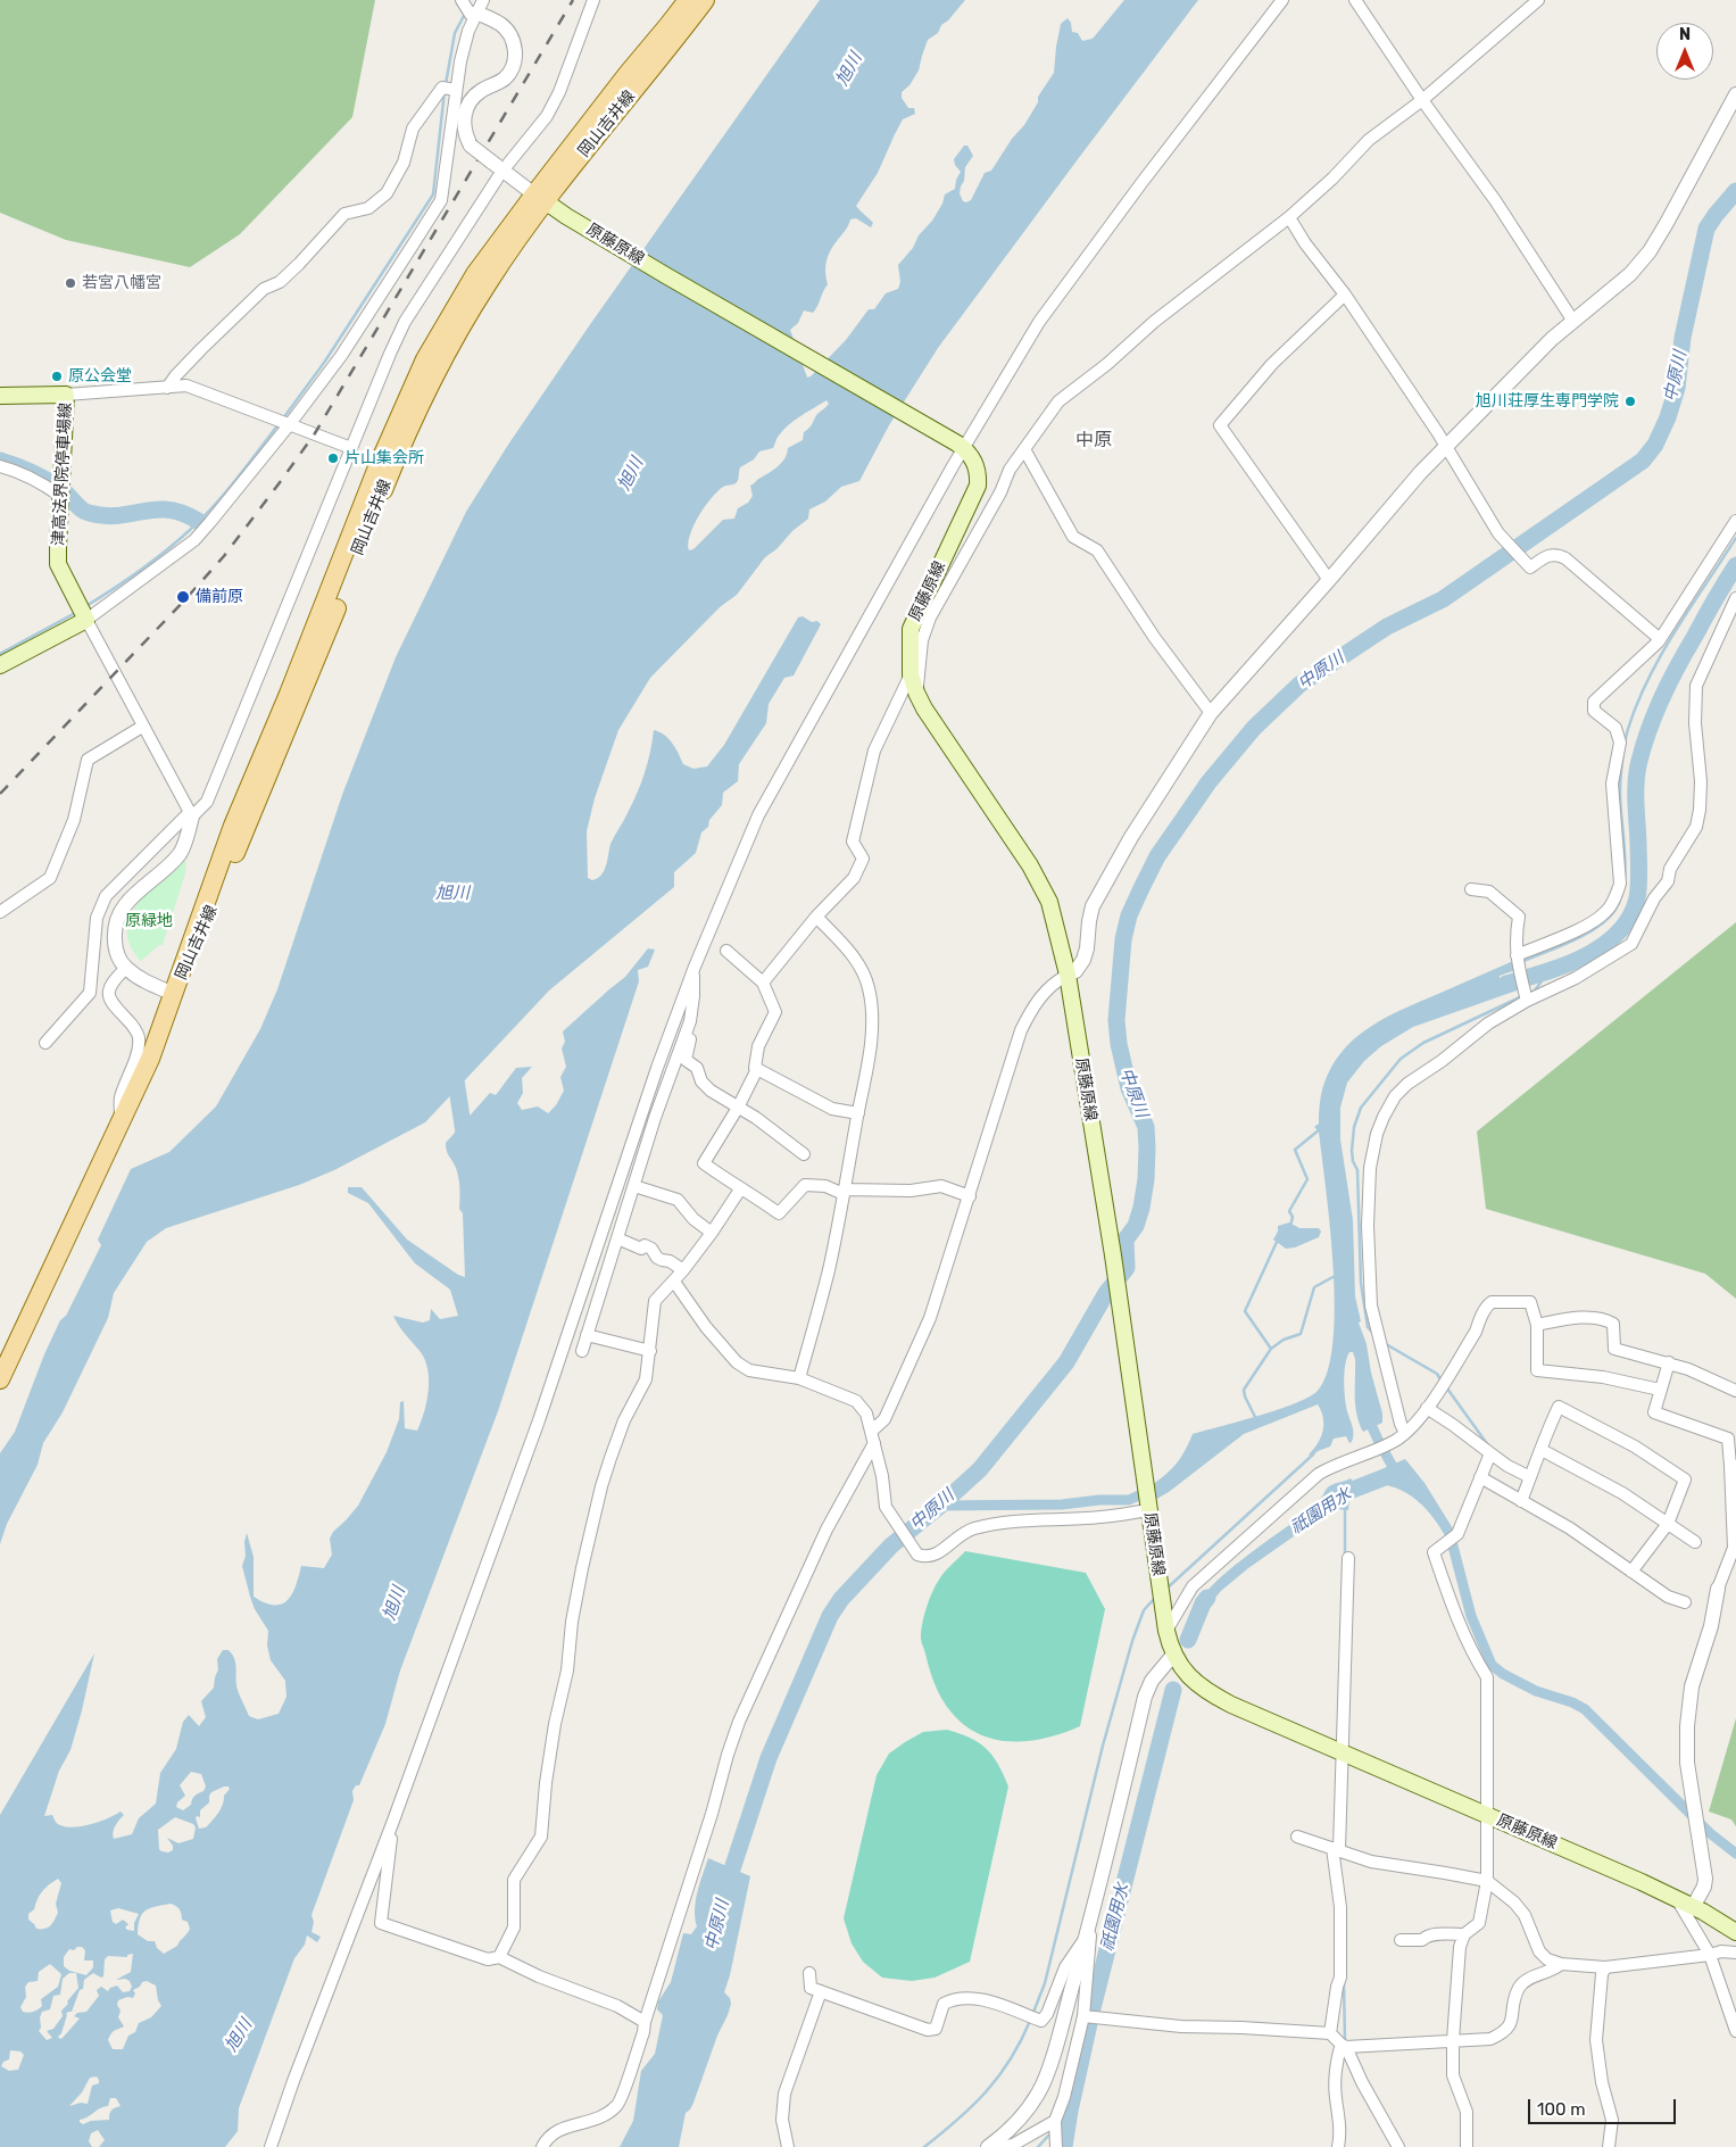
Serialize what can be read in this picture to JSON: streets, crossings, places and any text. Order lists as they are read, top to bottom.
{
  "streets": {
    "main road": ["岡山吉井線", "原藤原線", "津高法界院停車場線"]
  },
  "crossings": [
    ["岡山吉井線", "原藤原線"]
  ],
  "districts": ["中原"],
  "water": ["旭川", "中原川", "祇園用水"],
  "parks": ["原緑地"],
  "places": [
    "若宮八幡宮",
    "原公会堂",
    "旭川荘厚生専門学院",
    "片山集会所",
    "備前原"
  ],
  "scale_bar": "100 m",
  "north": "top"
}
